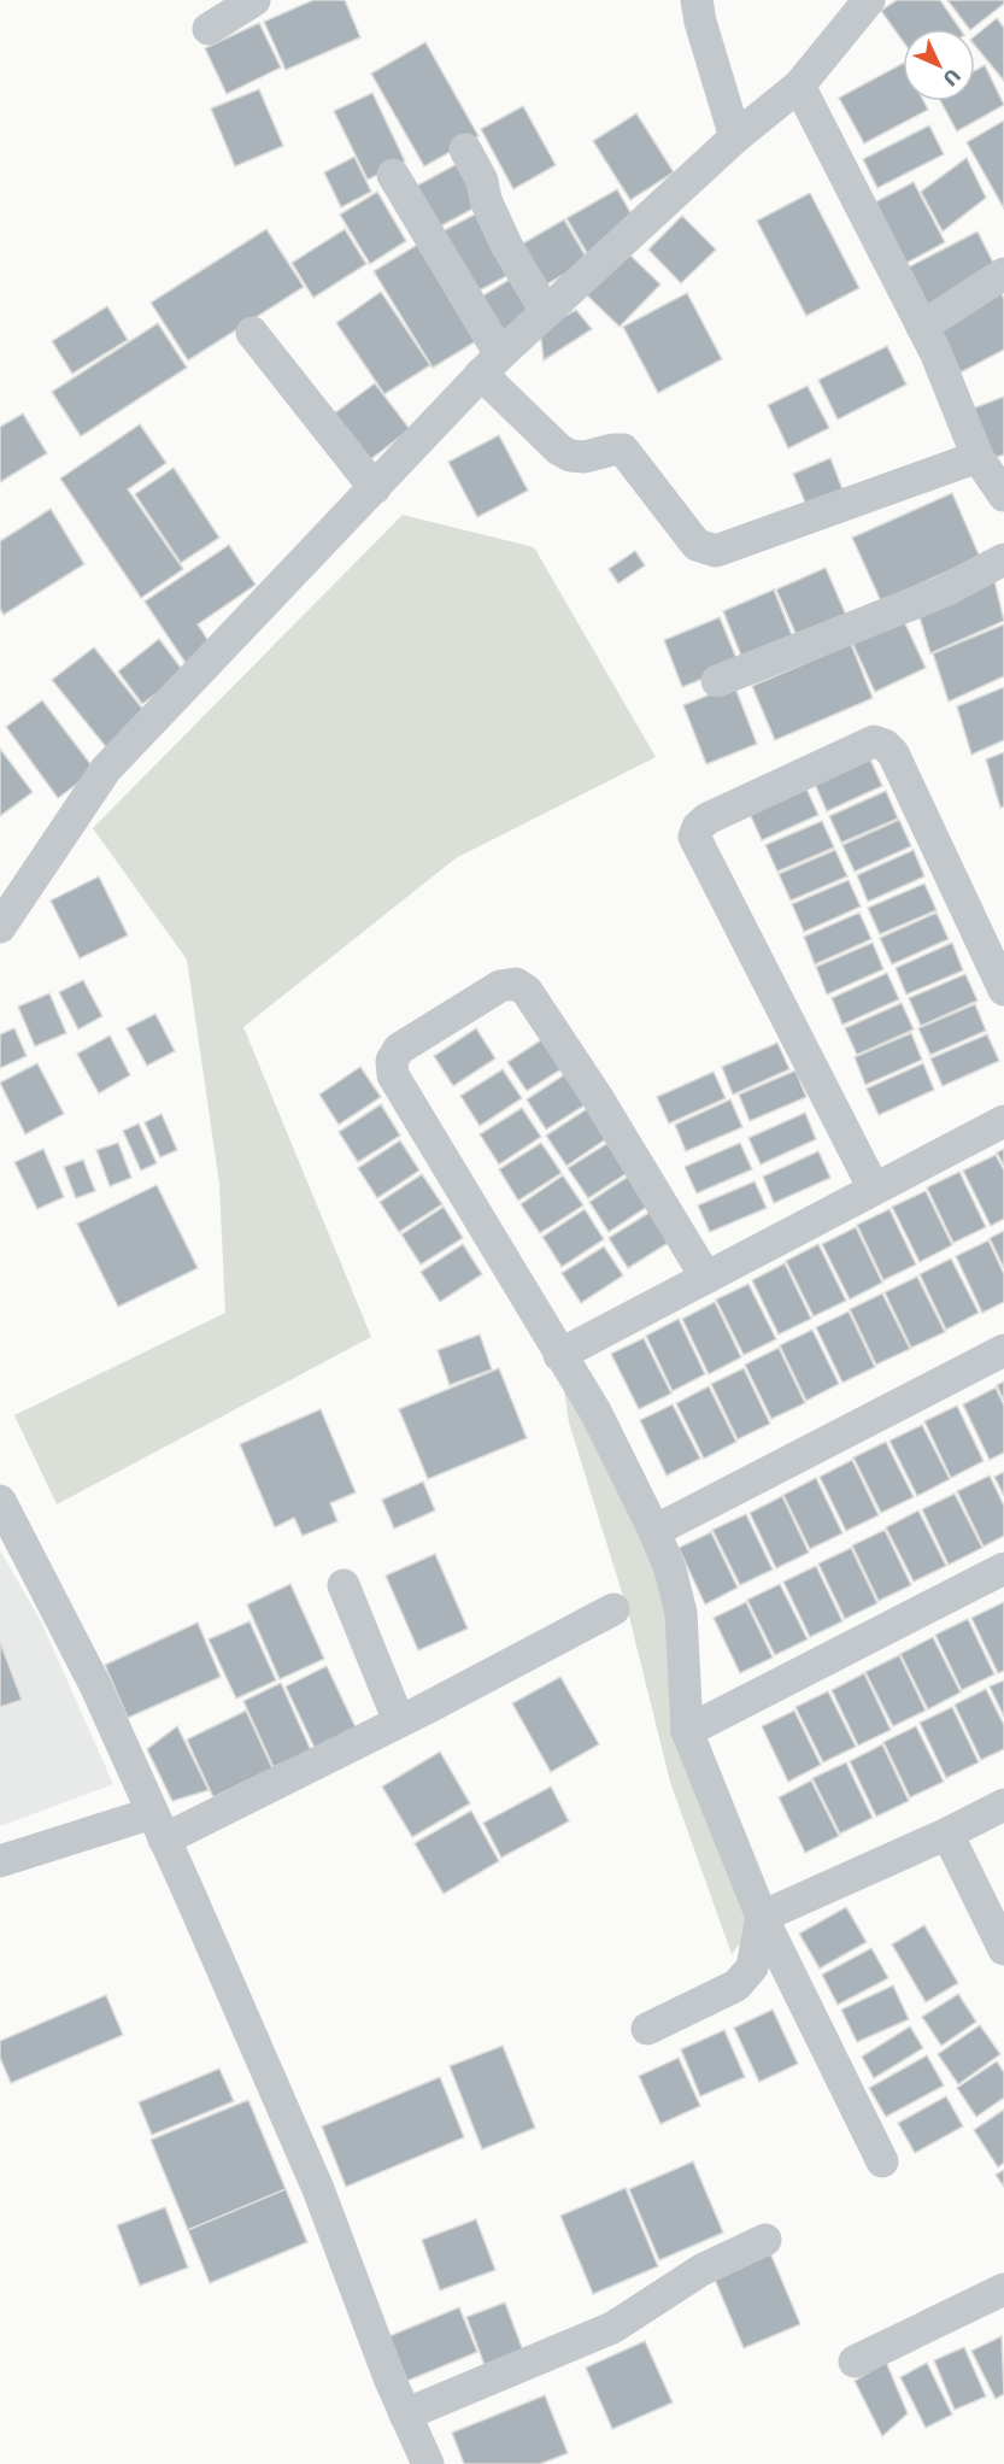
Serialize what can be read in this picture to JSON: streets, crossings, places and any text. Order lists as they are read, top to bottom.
{
  "north": "bottom right"
}
